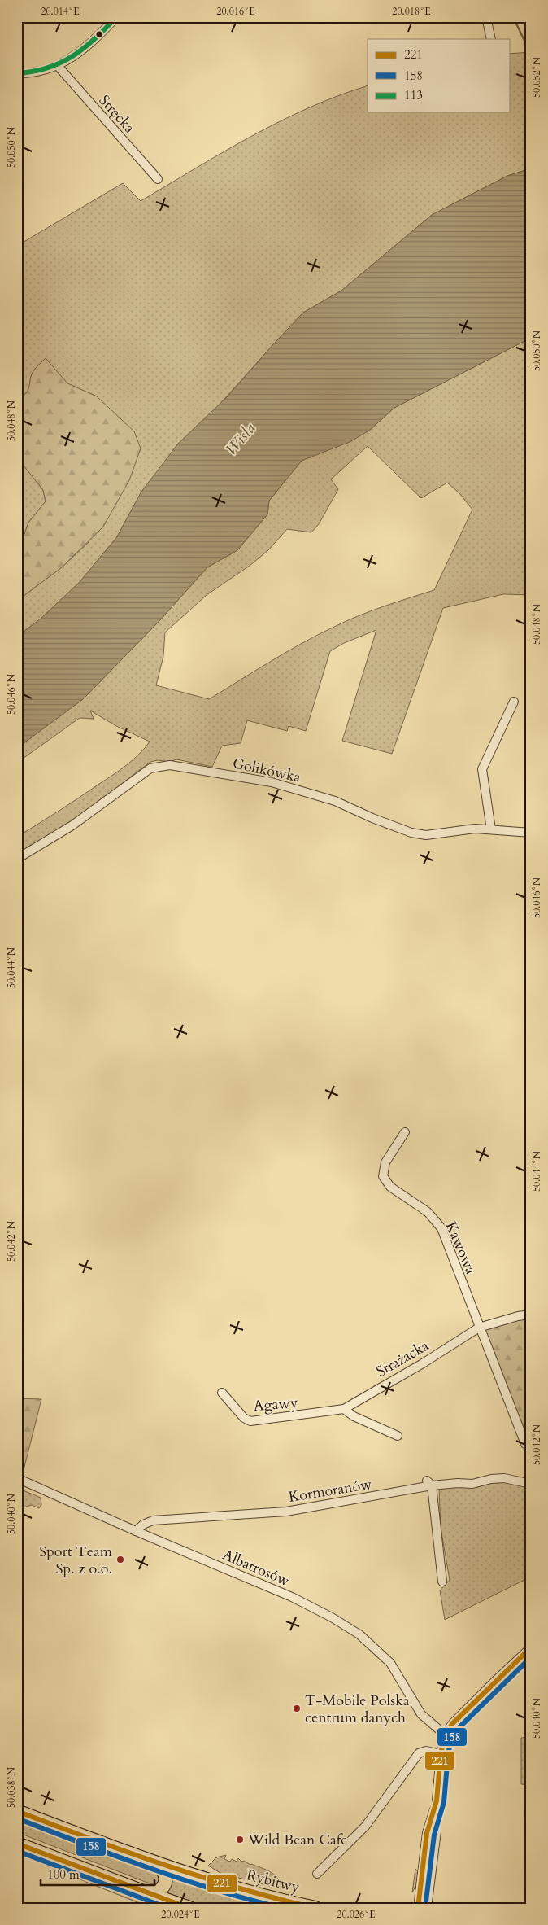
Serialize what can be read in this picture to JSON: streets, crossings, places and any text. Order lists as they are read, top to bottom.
{
  "streets": {
    "main road": ["Rybitwy"],
    "street": [
      "Stręcka",
      "Golikówka",
      "Kawowa",
      "Strażacka",
      "Agawy",
      "Kormoranów",
      "Albatrosów"
    ]
  },
  "crossings": [
    ["Kawowa", "Strażacka"],
    ["Strażacka", "Agawy"],
    ["Kormoranów", "Albatrosów"]
  ],
  "water": ["Wisła"],
  "places": ["Sport Team Sp. z o.o.", "T‑Mobile Polska centrum danych", "Wild Bean Cafe"],
  "lines": ["transit line 113", "transit line 221", "transit line 158"],
  "legend": ["221", "158", "113"],
  "scale_bar": "100 m",
  "coordinates": [
    "20.014°E",
    "20.016°E",
    "20.018°E",
    "50.052°N",
    "50.050°N",
    "50.048°N",
    "50.046°N",
    "50.044°N",
    "50.042°N",
    "50.040°N",
    "50.038°N",
    "20.024°E",
    "20.026°E"
  ]
}
